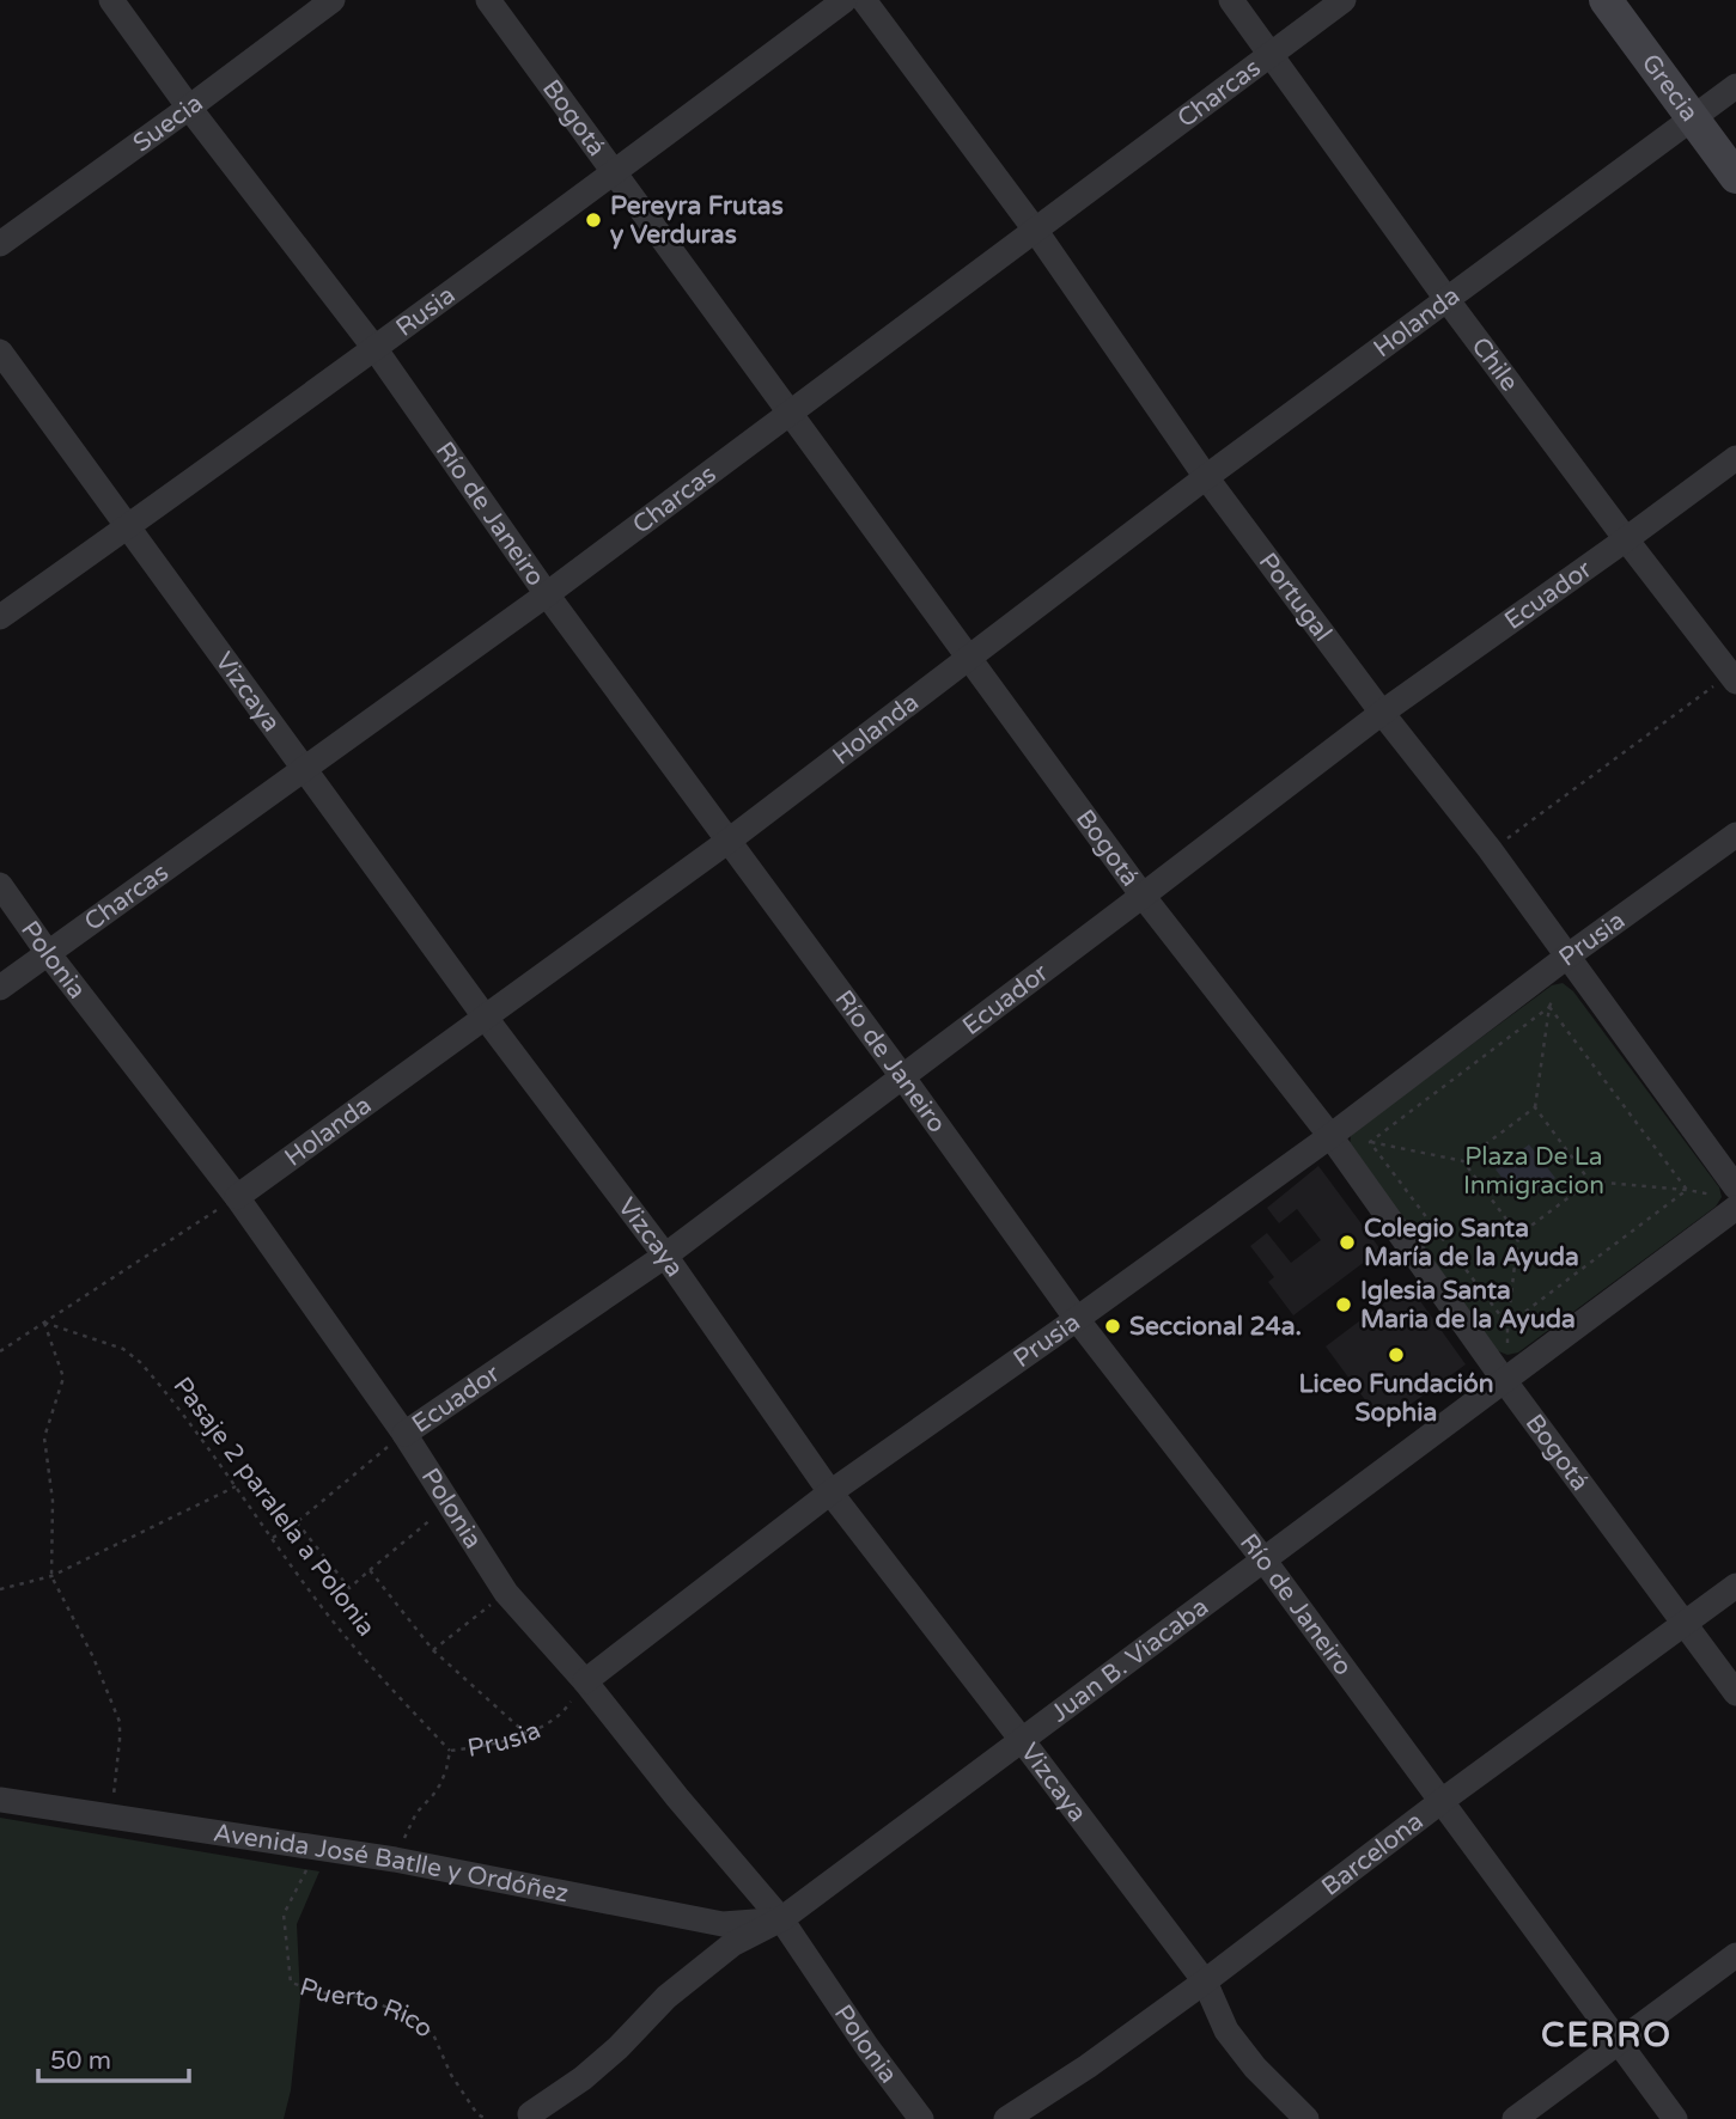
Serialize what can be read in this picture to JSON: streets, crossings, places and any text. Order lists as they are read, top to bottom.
{
  "streets": {
    "street": [
      "Grecia",
      "Charcas",
      "Bogotá",
      "Suecia",
      "Rusia",
      "Holanda",
      "Chile",
      "Río de Janeiro",
      "Ecuador",
      "Portugal",
      "Vizcaya",
      "Prusia",
      "Polonia",
      "Juan B. Viacaba",
      "Barcelona",
      "Avenida José Batlle y Ordóñez"
    ],
    "path": ["Pasaje 2 paralela a Polonia", "Puerto Rico"]
  },
  "crossings": [
    ["Grecia", "Holanda"],
    ["Charcas", "Bogotá"],
    ["Charcas", "Chile"],
    ["Charcas", "Río de Janeiro"],
    ["Charcas", "Portugal"],
    ["Charcas", "Vizcaya"],
    ["Charcas", "Polonia"],
    ["Bogotá", "Rusia"],
    ["Bogotá", "Holanda"],
    ["Bogotá", "Ecuador"],
    ["Bogotá", "Prusia"],
    ["Bogotá", "Juan B. Viacaba"],
    ["Bogotá", "Barcelona"],
    ["Suecia", "Río de Janeiro"],
    ["Rusia", "Río de Janeiro"],
    ["Rusia", "Vizcaya"],
    ["Holanda", "Chile"],
    ["Holanda", "Río de Janeiro"],
    ["Holanda", "Portugal"],
    ["Holanda", "Vizcaya"],
    ["Holanda", "Polonia"],
    ["Chile", "Ecuador"],
    ["Río de Janeiro", "Ecuador"],
    ["Río de Janeiro", "Prusia"],
    ["Río de Janeiro", "Juan B. Viacaba"],
    ["Río de Janeiro", "Barcelona"],
    ["Ecuador", "Portugal"],
    ["Ecuador", "Vizcaya"],
    ["Ecuador", "Polonia"],
    ["Ecuador", "Pasaje 2 paralela a Polonia"],
    ["Portugal", "Prusia"],
    ["Portugal", "Juan B. Viacaba"],
    ["Vizcaya", "Prusia"],
    ["Vizcaya", "Juan B. Viacaba"],
    ["Vizcaya", "Barcelona"],
    ["Prusia", "Polonia"],
    ["Prusia", "Pasaje 2 paralela a Polonia"],
    ["Prusia", "Avenida José Batlle y Ordóñez"],
    ["Polonia", "Juan B. Viacaba"],
    ["Polonia", "Avenida José Batlle y Ordóñez"],
    ["Juan B. Viacaba", "Avenida José Batlle y Ordóñez"],
    ["Avenida José Batlle y Ordóñez", "Puerto Rico"]
  ],
  "districts": ["CERRO"],
  "parks": ["Plaza De La Inmigracion"],
  "places": [
    "Pereyra Frutas y Verduras",
    "Colegio Santa María de la Ayuda",
    "Iglesia Santa Maria de la Ayuda",
    "Seccional 24a.",
    "Liceo Fundación Sophia"
  ],
  "scale_bar": "50 m"
}
